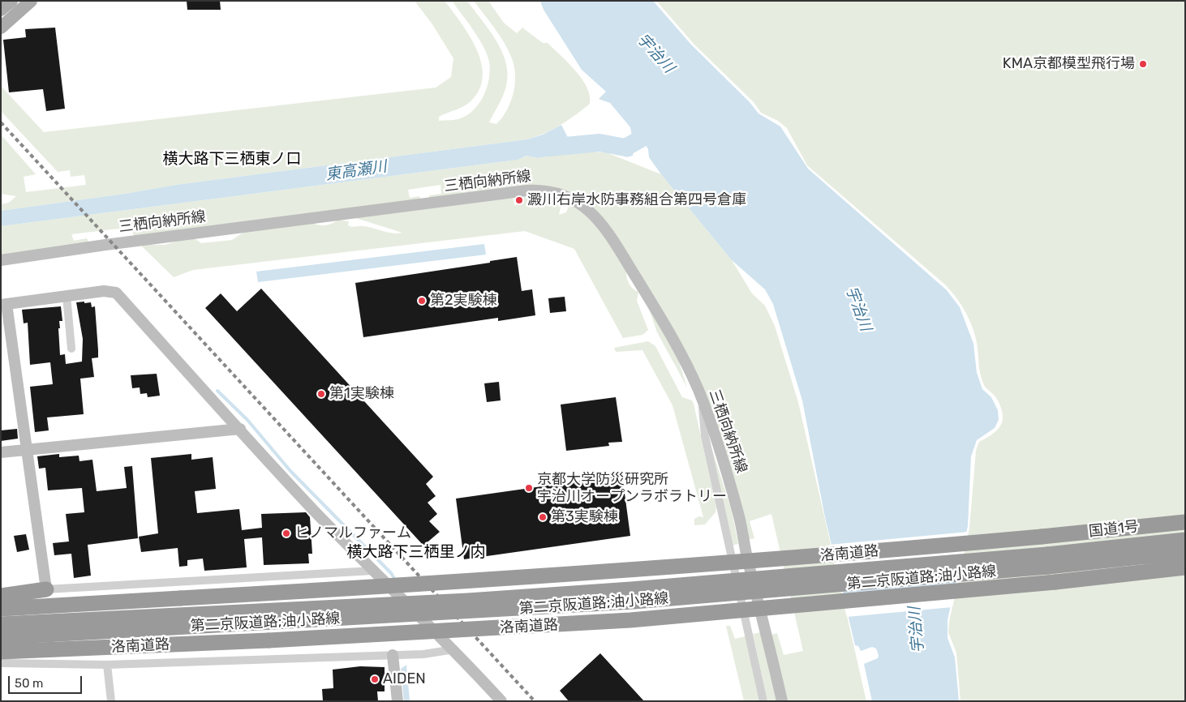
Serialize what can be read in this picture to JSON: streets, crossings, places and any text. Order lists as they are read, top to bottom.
{
  "streets": {
    "highway": ["国道1号", "洛南道路", "第二京阪道路;油小路線"],
    "street": ["三栖向納所線"]
  },
  "crossings": [
    ["国道1号", "洛南道路"]
  ],
  "districts": ["横大路下三栖東ノ口", "横大路下三栖里ノ内"],
  "water": ["宇治川", "東高瀬川"],
  "places": [
    "KMA京都模型飛行場",
    "澱川右岸水防事務組合第四号倉庫",
    "第2実験棟",
    "第1実験棟",
    "京都大学防災研究所 宇治川オープンラボラトリー",
    "第3実験棟",
    "ヒノマルファーム",
    "AIDEN"
  ],
  "scale_bar": "50 m"
}
